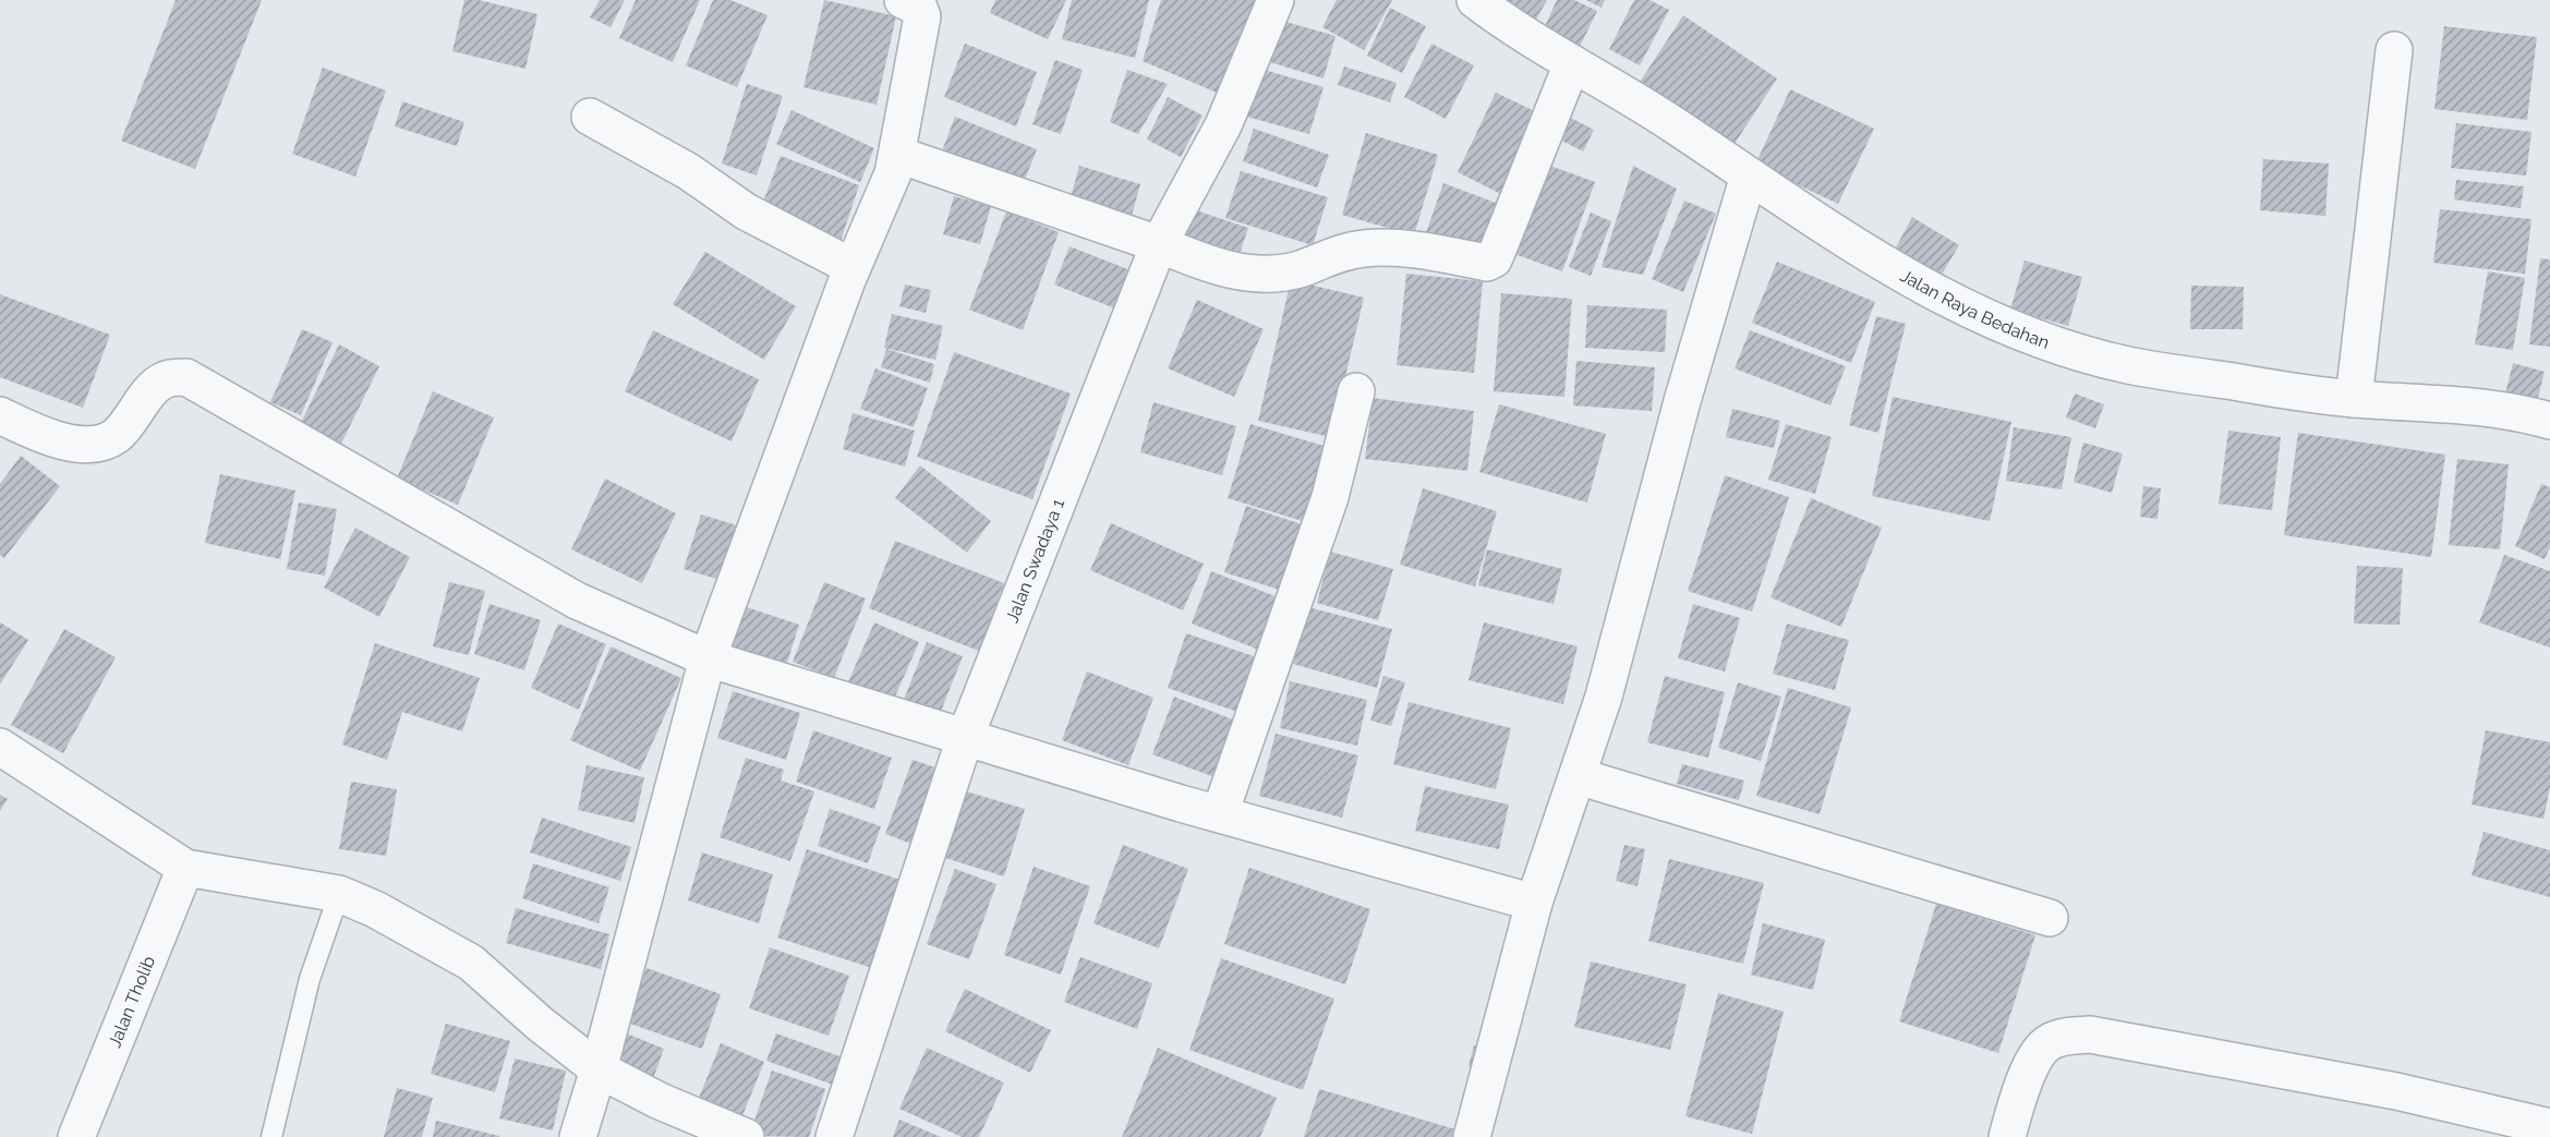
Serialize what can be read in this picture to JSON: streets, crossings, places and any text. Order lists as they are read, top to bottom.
{
  "streets": {
    "street": ["Jalan Raya Bedahan", "Jalan Swadaya 1", "Jalan Tholib"]
  }
}
